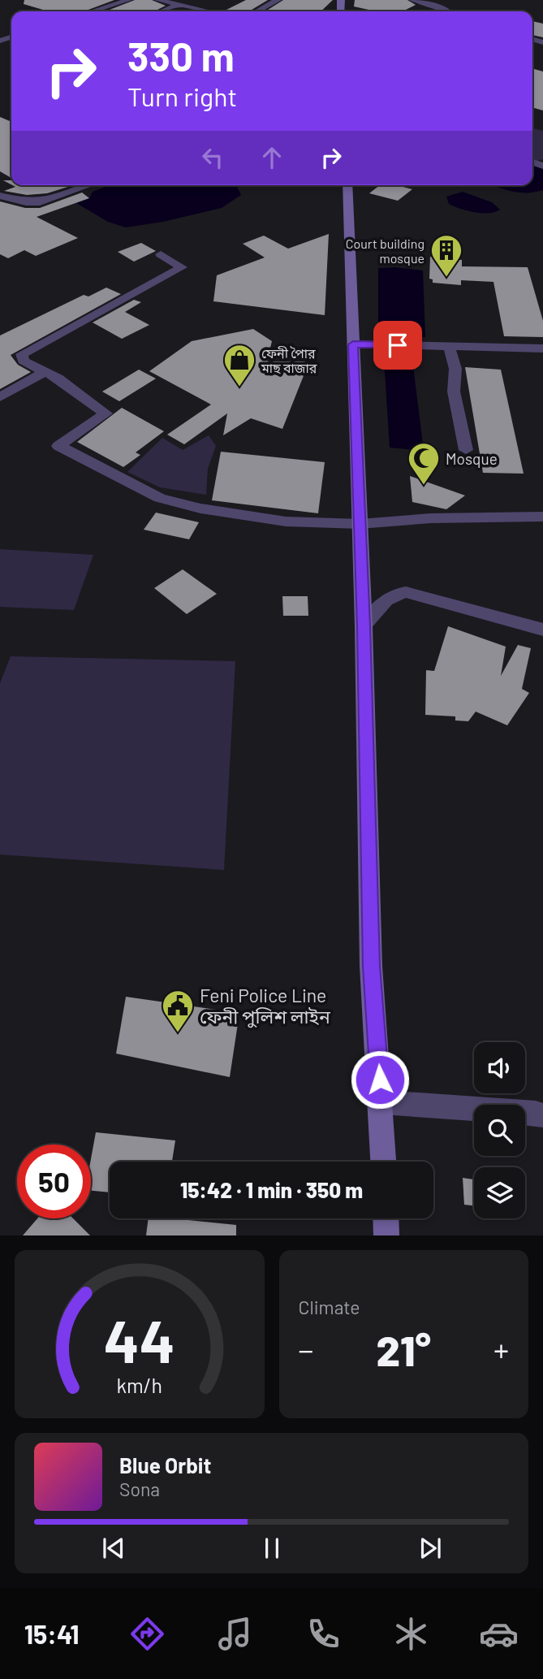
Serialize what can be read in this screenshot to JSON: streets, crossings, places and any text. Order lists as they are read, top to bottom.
{
  "places": {
    "building": ["Court building mosque"],
    "shop": ["ফেনী পৈার মাছ বাজার"],
    "mosque": ["Mosque"],
    "public building": ["Feni Police Line ফেনী পুলিশ লাইন"]
  },
  "page": {
    "turn": ["330 m", "Turn right"],
    "limit": "50",
    "trip": "15:42 · 1 min · 350 m",
    "tile": "Climate",
    "heat": ["−", "21°", "+"],
    "song": ["Blue Orbit", "Sona"],
    "tabs": "15:41",
    "gauge": ["44", "km/h"]
  }
}
